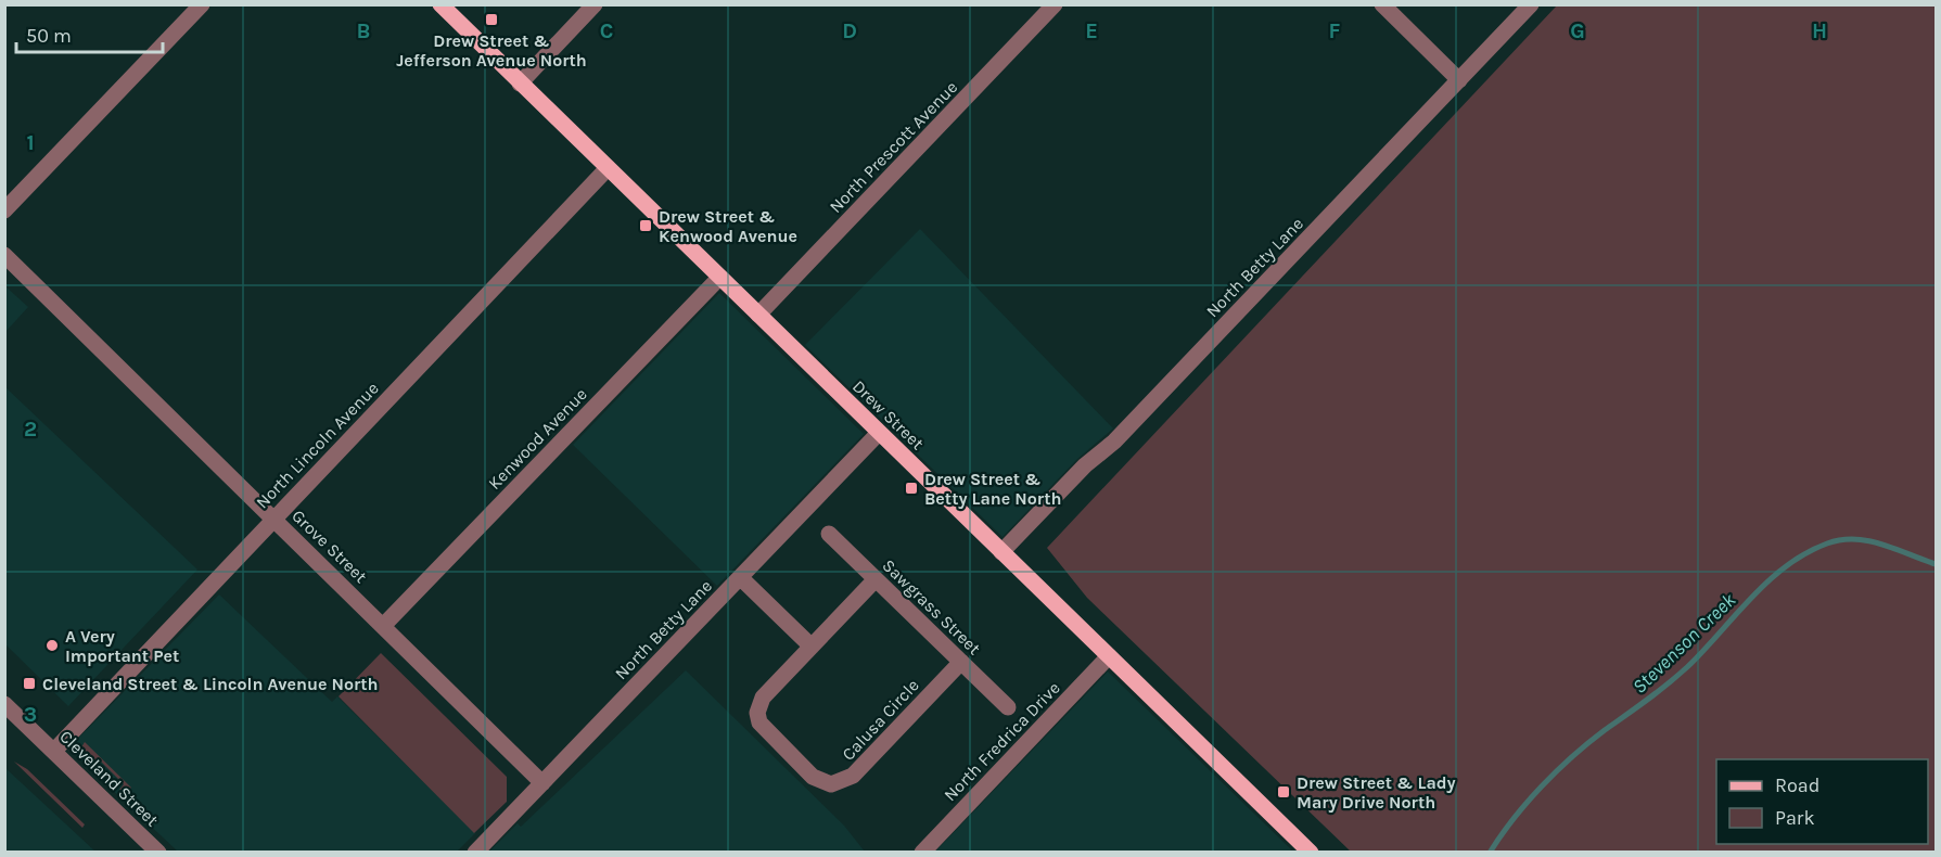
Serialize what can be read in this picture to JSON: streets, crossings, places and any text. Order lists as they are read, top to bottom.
{
  "streets": {
    "main road": ["Drew Street"],
    "street": [
      "North Prescott Avenue",
      "North Betty Lane",
      "Kenwood Avenue",
      "North Lincoln Avenue",
      "Grove Street",
      "Sawgrass Street",
      "Calusa Circle",
      "North Fredrica Drive",
      "Cleveland Street"
    ]
  },
  "crossings": [
    ["North Prescott Avenue", "Drew Street"],
    ["North Betty Lane", "Drew Street"],
    ["North Betty Lane", "Grove Street"],
    ["Drew Street", "Kenwood Avenue"],
    ["Drew Street", "North Lincoln Avenue"],
    ["Drew Street", "North Fredrica Drive"],
    ["Kenwood Avenue", "Grove Street"],
    ["North Lincoln Avenue", "Grove Street"],
    ["North Lincoln Avenue", "Cleveland Street"],
    ["Sawgrass Street", "Calusa Circle"]
  ],
  "water": ["Stevenson Creek"],
  "places": {
    "transit": [
      "Drew Street & Jefferson Avenue North",
      "Drew Street & Kenwood Avenue",
      "Drew Street & Betty Lane North",
      "Cleveland Street & Lincoln Avenue North",
      "Drew Street & Lady Mary Drive North"
    ],
    "other": ["A Very Important Pet"]
  },
  "legend": ["Road", "Park"],
  "scale_bar": "50 m",
  "grid": {
    "columns": [
      "B",
      "C",
      "D",
      "E",
      "F",
      "G",
      "H"
    ],
    "rows": ["1", "2", "3"]
  }
}
